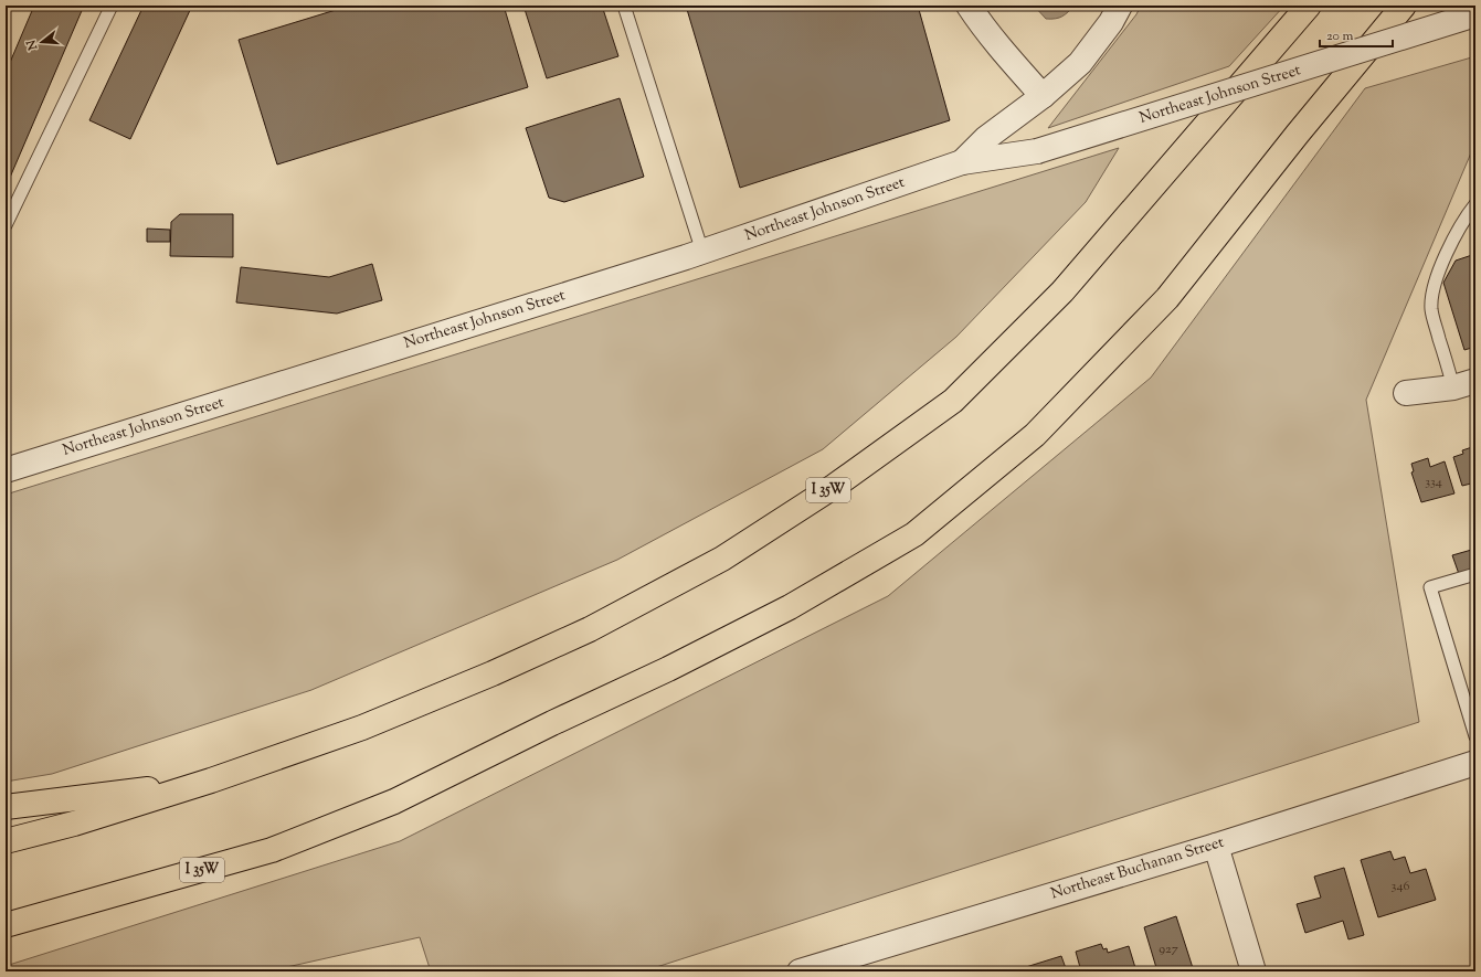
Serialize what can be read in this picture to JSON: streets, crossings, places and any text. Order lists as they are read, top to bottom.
{
  "streets": {
    "highway": ["I 35W"],
    "street": ["Northeast Johnson Street", "Northeast Buchanan Street"]
  },
  "house_numbers": ["334", "346", "927"],
  "scale_bar": "20 m",
  "north": "left"
}
